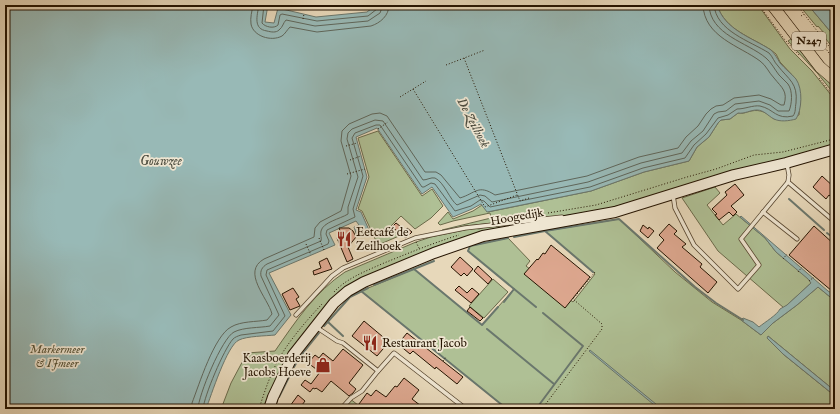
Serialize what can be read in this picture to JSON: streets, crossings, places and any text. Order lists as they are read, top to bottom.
{
  "streets": {
    "main road": ["N247"],
    "street": ["Hoogedijk"]
  },
  "water": ["De Zeilhoek", "Gouwzee"],
  "parks": ["Markermeer & IJmeer"],
  "places": {
    "restaurant": ["Eetcafé de Zeilhoek", "Restaurant Jacob"],
    "shop": ["Kaasboerderij Jacobs Hoeve"]
  }
}
